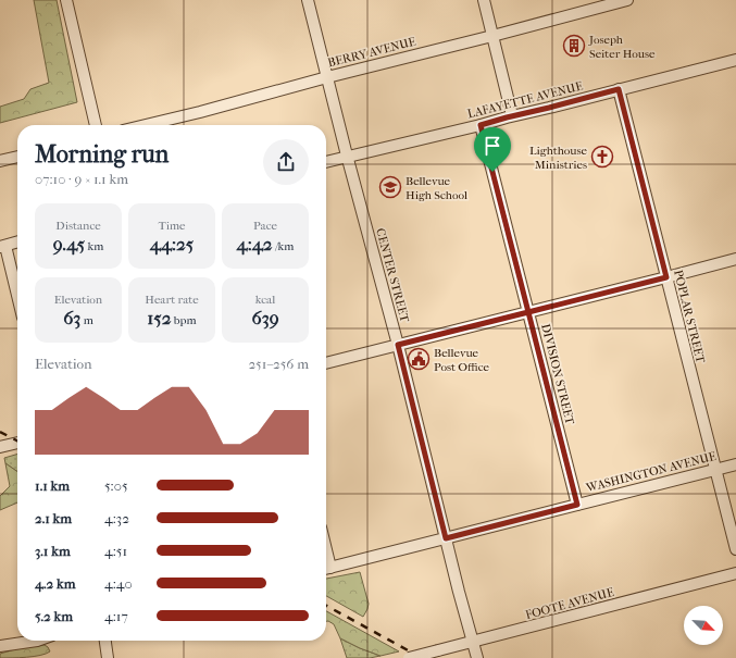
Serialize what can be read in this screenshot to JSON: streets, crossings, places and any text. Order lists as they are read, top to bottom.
{
  "streets": {
    "street": [
      "BERRY AVENUE",
      "LAFAYETTE AVENUE",
      "CENTER STREET",
      "POPLAR STREET",
      "DIVISION STREET",
      "WASHINGTON AVENUE",
      "FOOTE AVENUE"
    ]
  },
  "crossings": [
    ["BERRY AVENUE", "CENTER STREET"],
    ["LAFAYETTE AVENUE", "CENTER STREET"],
    ["LAFAYETTE AVENUE", "POPLAR STREET"],
    ["LAFAYETTE AVENUE", "DIVISION STREET"],
    ["CENTER STREET", "WASHINGTON AVENUE"],
    ["CENTER STREET", "FOOTE AVENUE"],
    ["POPLAR STREET", "WASHINGTON AVENUE"],
    ["DIVISION STREET", "WASHINGTON AVENUE"]
  ],
  "places": {
    "building": ["Joseph Seiter House"],
    "church": ["Lighthouse Ministries"],
    "school or university": ["Bellevue High School"],
    "public building": ["Bellevue Post Office"]
  },
  "north": "bottom right",
  "page": {
    "heading": ["Morning run", "07:10 · 9 × 1.1 km"],
    "stats": [
      ["Distance", "9.45 km"],
      ["Time", "44:25"],
      ["Pace", "4:42 /km"],
      ["Elevation", "63 m"],
      ["Heart rate", "152 bpm"],
      ["kcal", "639"]
    ],
    "chart": ["Elevation", "251–256 m"],
    "list": [
      {
        "name": "1.1 km",
        "note": "5:05"
      },
      {
        "name": "2.1 km",
        "note": "4:32"
      },
      {
        "name": "3.1 km",
        "note": "4:51"
      },
      {
        "name": "4.2 km",
        "note": "4:40"
      },
      {
        "name": "5.2 km",
        "note": "4:17"
      }
    ]
  }
}
